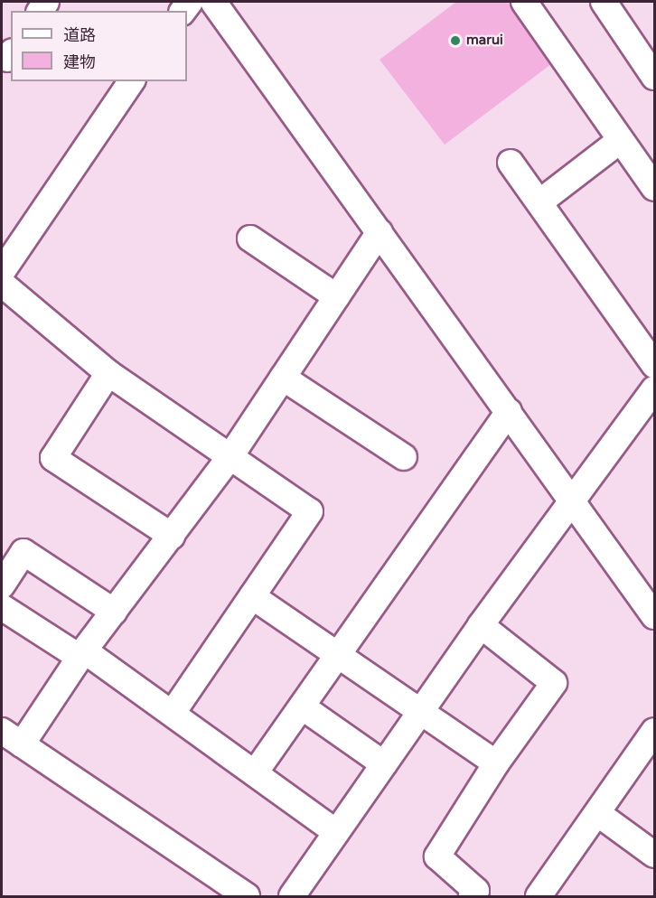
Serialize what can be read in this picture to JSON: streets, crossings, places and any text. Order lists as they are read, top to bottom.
{
  "places": ["marui"],
  "legend": ["道路", "建物"]
}
